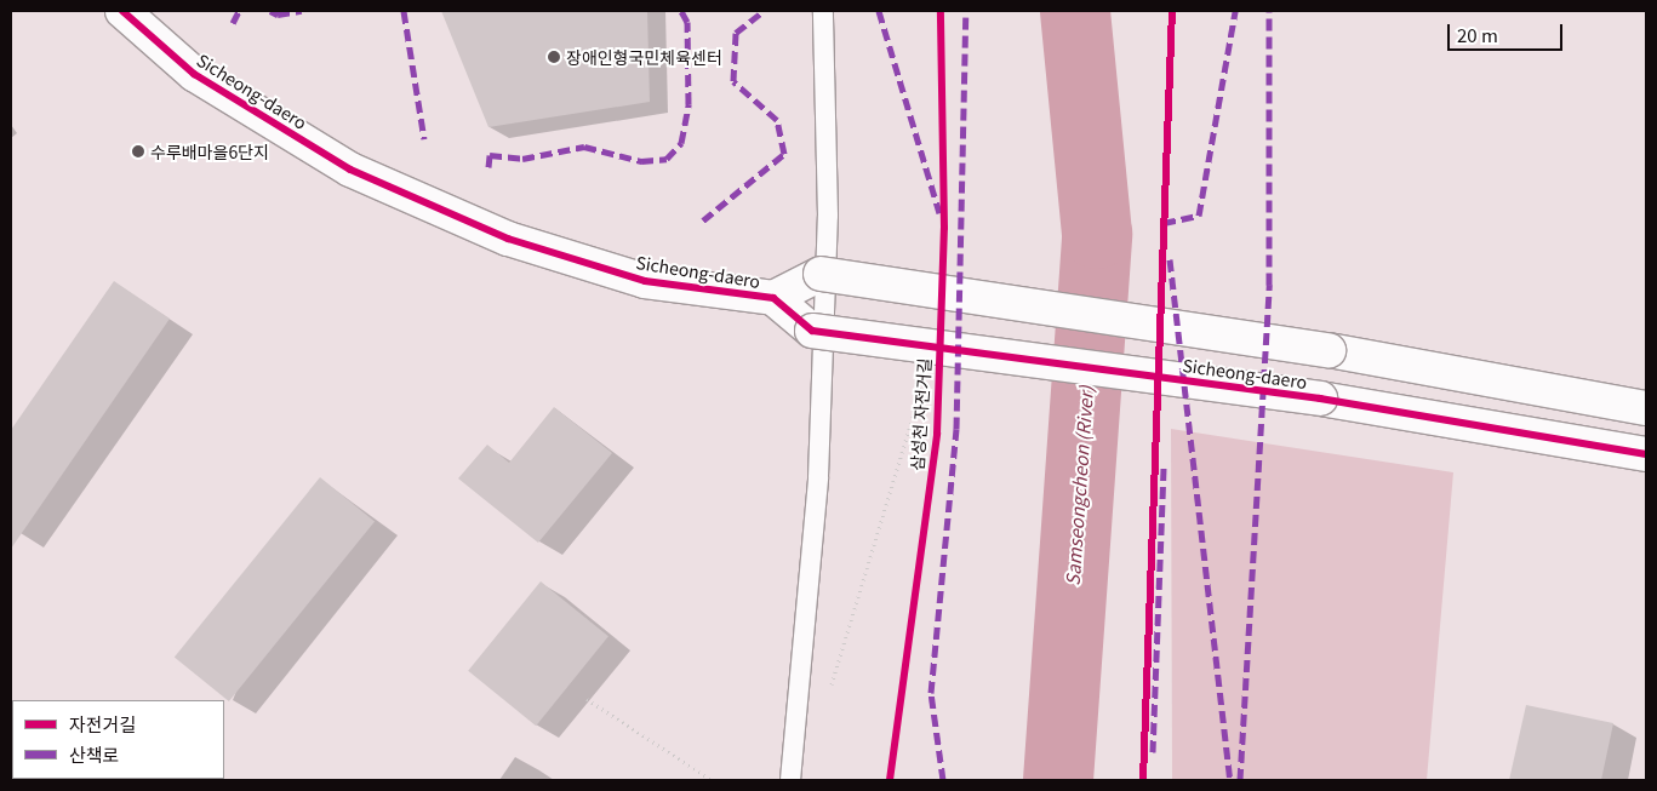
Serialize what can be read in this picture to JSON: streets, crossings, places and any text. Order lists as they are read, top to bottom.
{
  "streets": {
    "street": ["Sicheong-daero"],
    "cycle path": ["삼성천 자전거길"]
  },
  "water": ["Samseongcheon (River)"],
  "places": ["장애인형국민체육센터", "수루배마을6단지"],
  "legend": ["자전거길", "산책로"],
  "scale_bar": "20 m"
}
